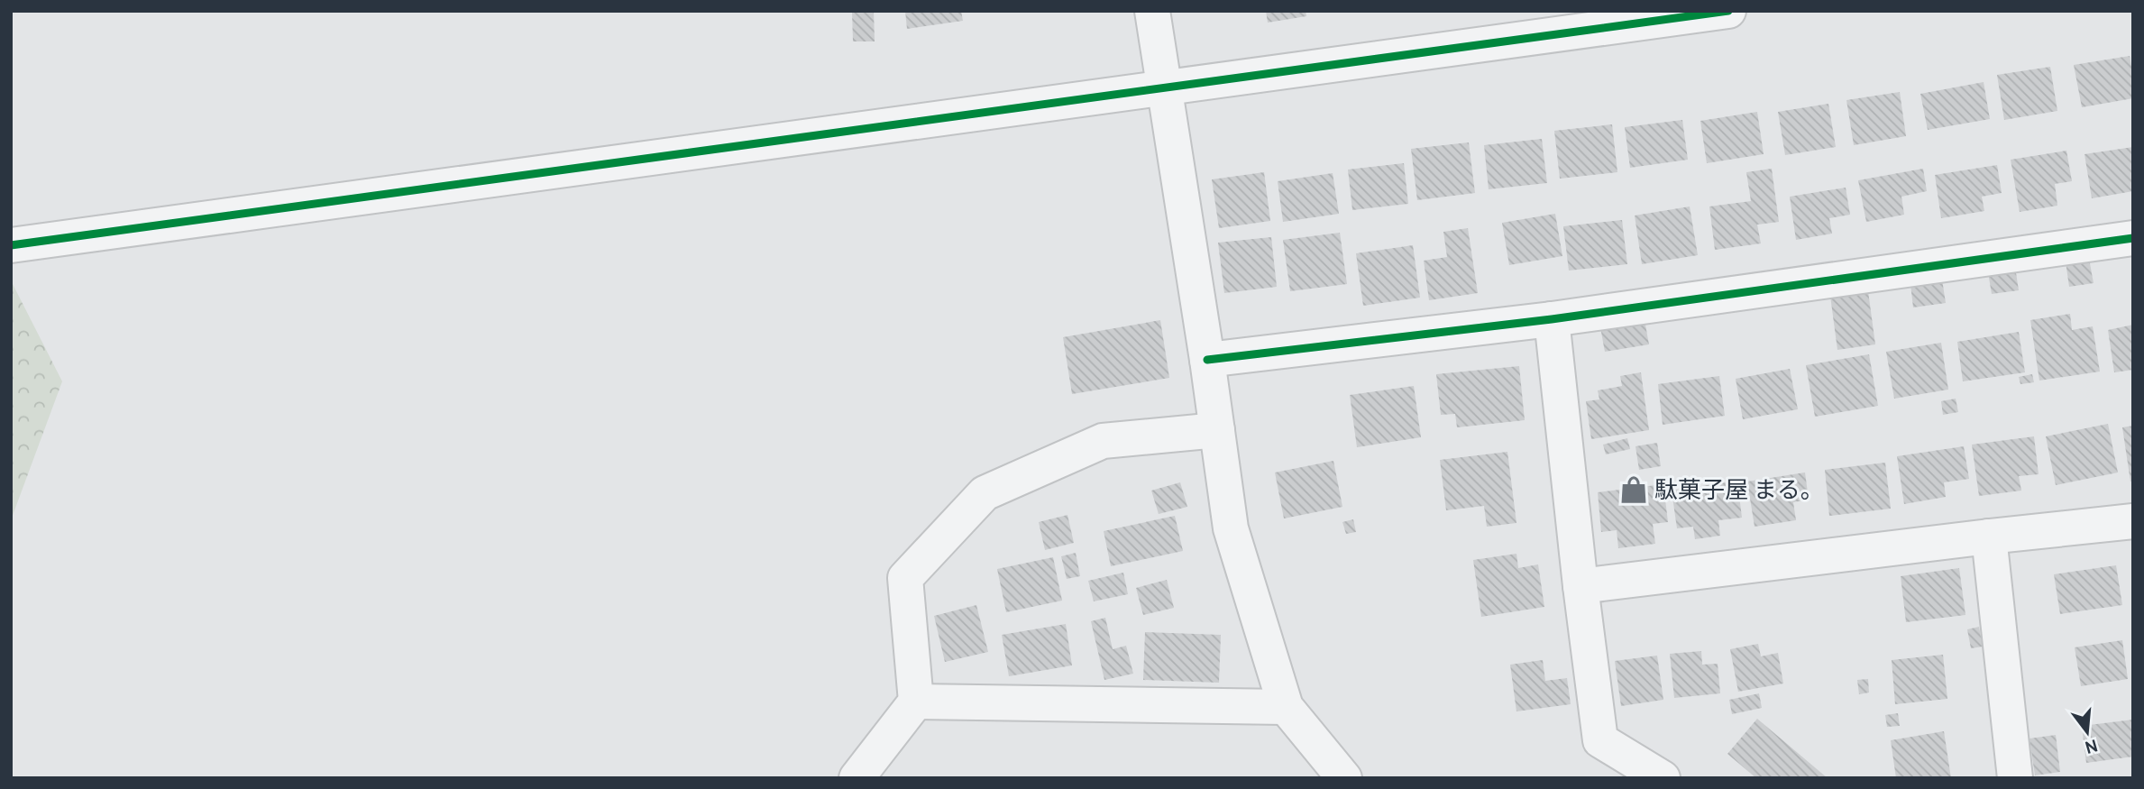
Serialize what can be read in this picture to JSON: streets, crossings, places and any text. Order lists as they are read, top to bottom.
{
  "places": {
    "shop": ["駄菓子屋 まる。"]
  },
  "north": "bottom"
}
